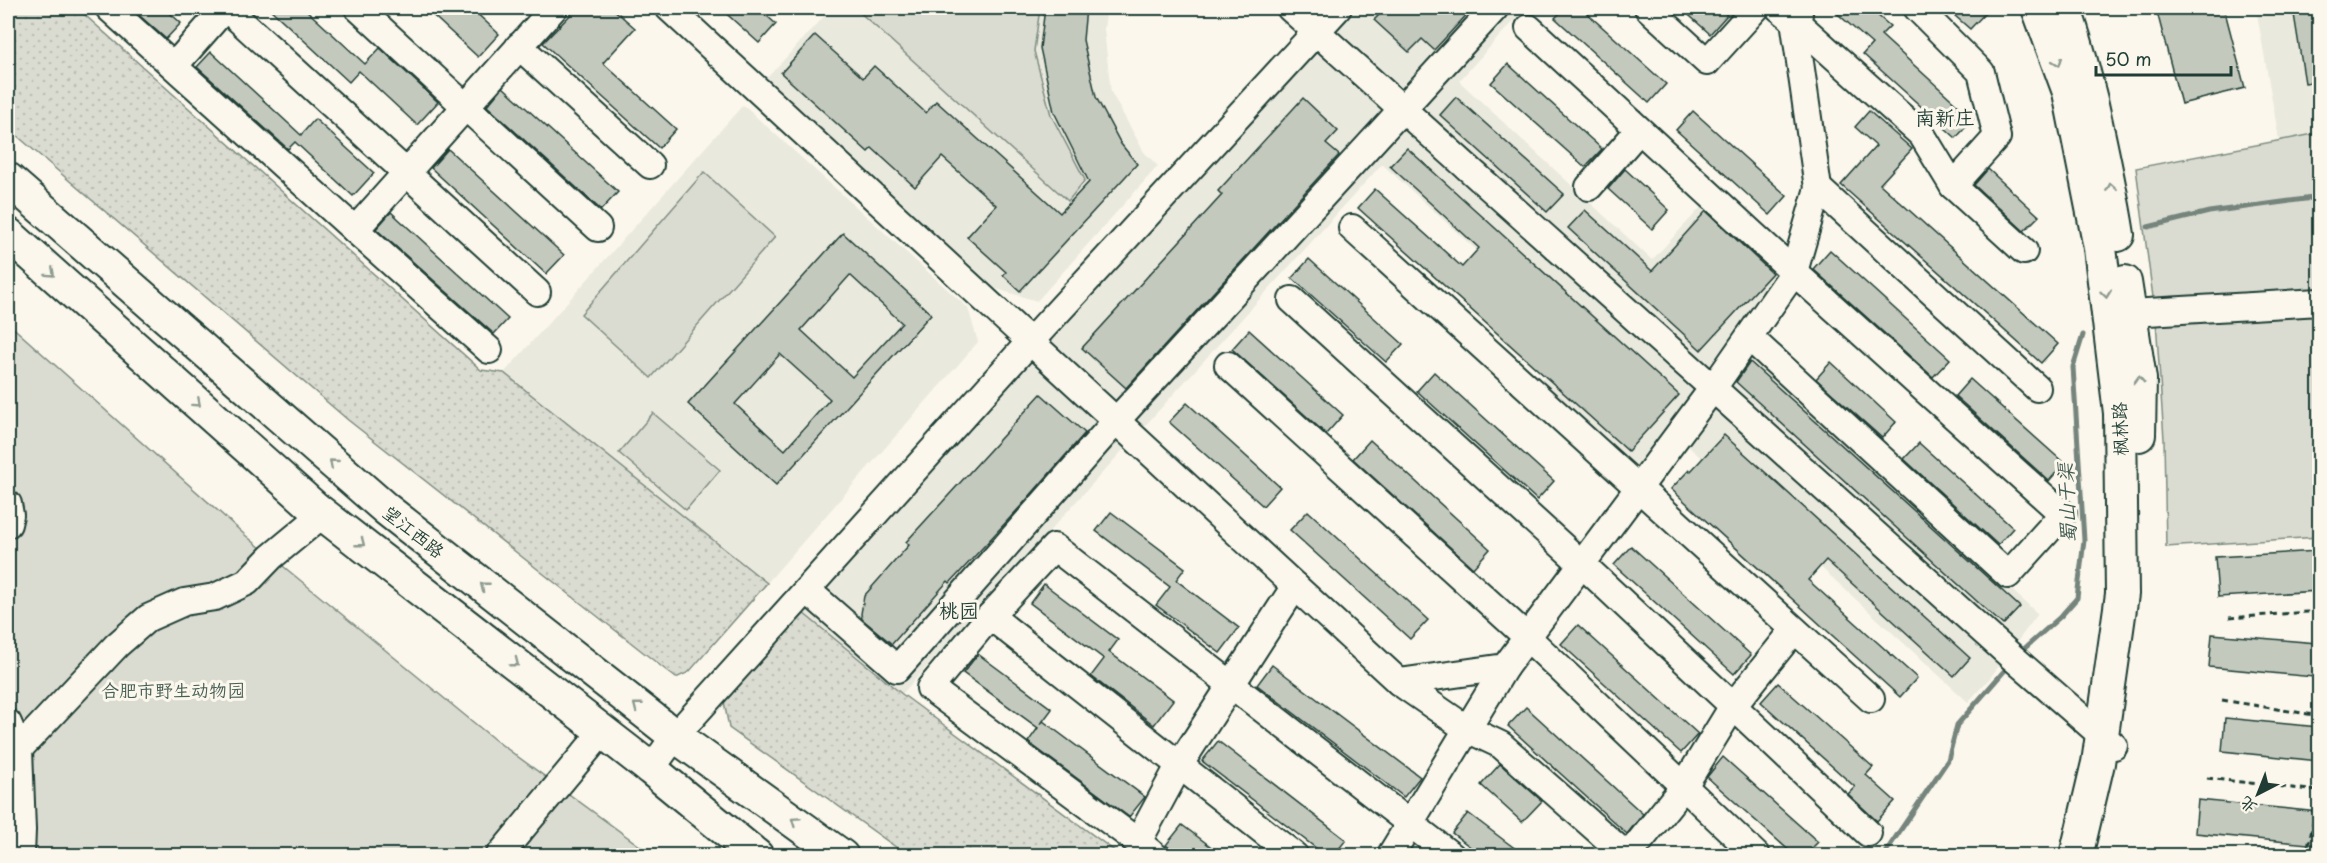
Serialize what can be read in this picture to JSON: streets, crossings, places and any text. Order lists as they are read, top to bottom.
{
  "streets": {
    "main road": ["枫林路", "望江西路"]
  },
  "districts": ["南新庄", "桃园"],
  "water": ["蜀山干渠"],
  "parks": ["合肥市野生动物园"],
  "scale_bar": "50 m",
  "north": "bottom left"
}
